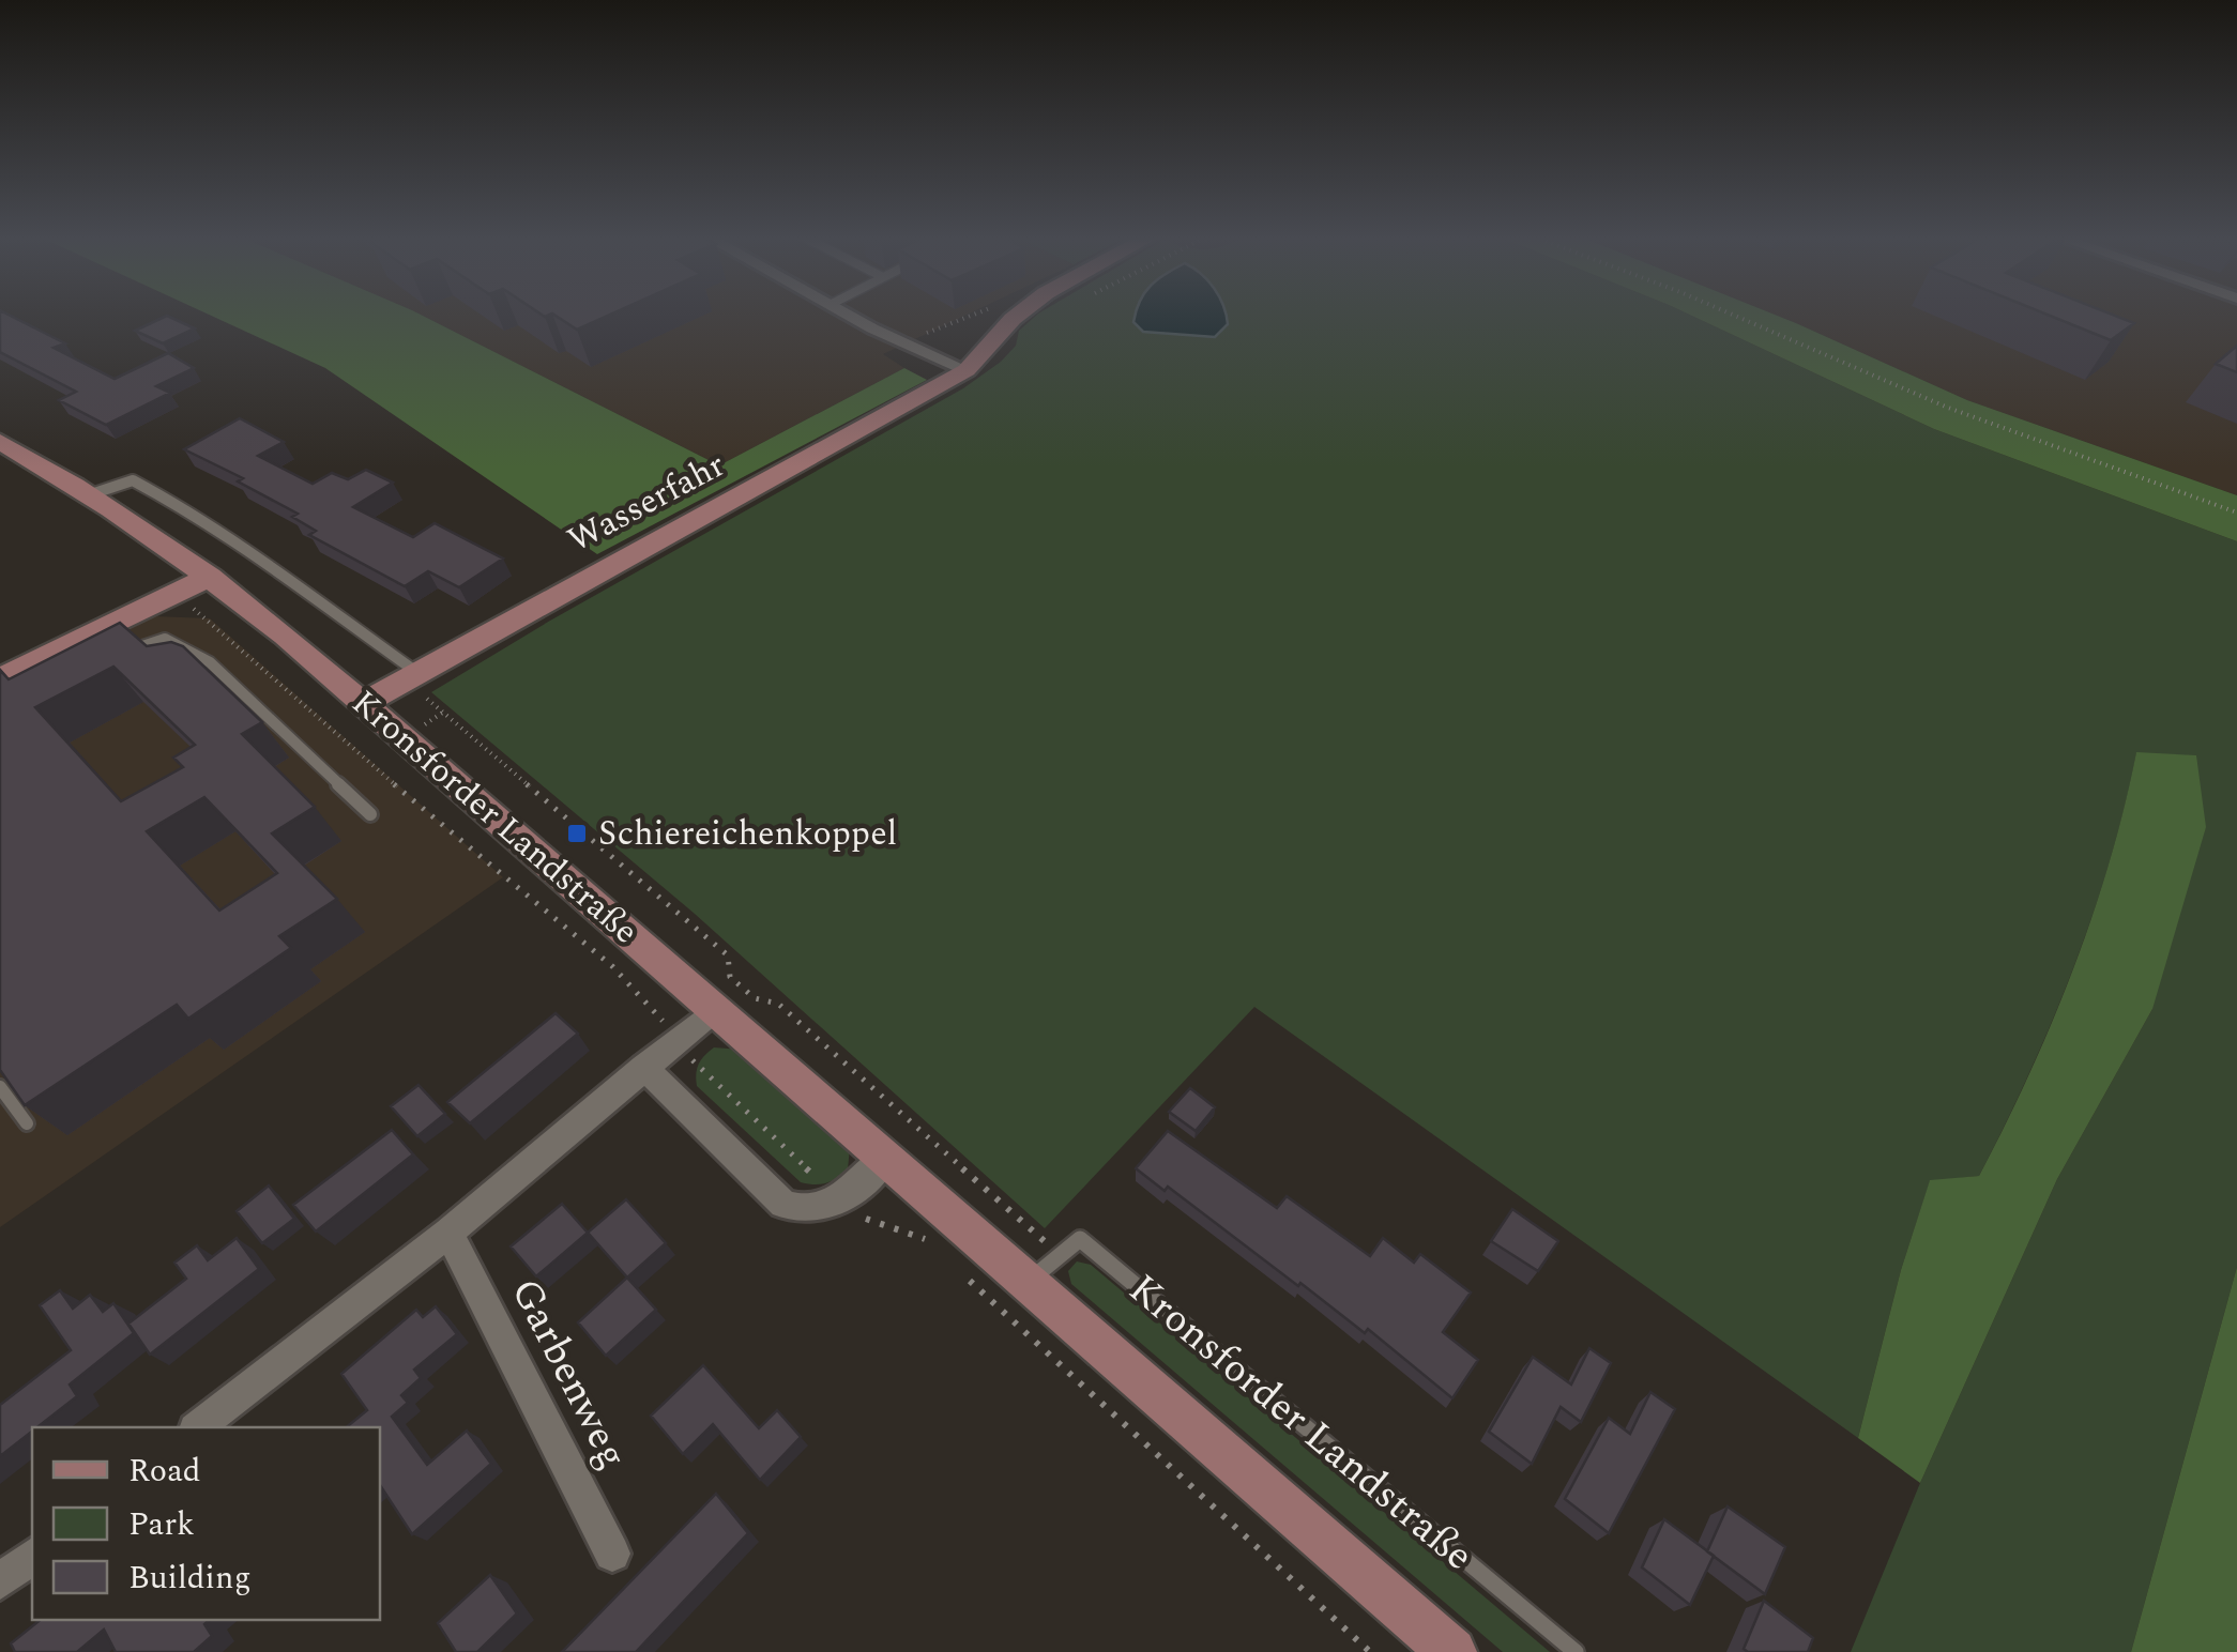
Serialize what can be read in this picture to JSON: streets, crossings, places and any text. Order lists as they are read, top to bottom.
{
  "streets": {
    "main road": ["Wasserfahr", "Kronsforder Landstraße"],
    "street": ["Garbenweg"]
  },
  "crossings": [
    ["Wasserfahr", "Kronsforder Landstraße"]
  ],
  "places": {
    "transit": ["Schiereichenkoppel"]
  },
  "legend": ["Road", "Park", "Building"]
}
